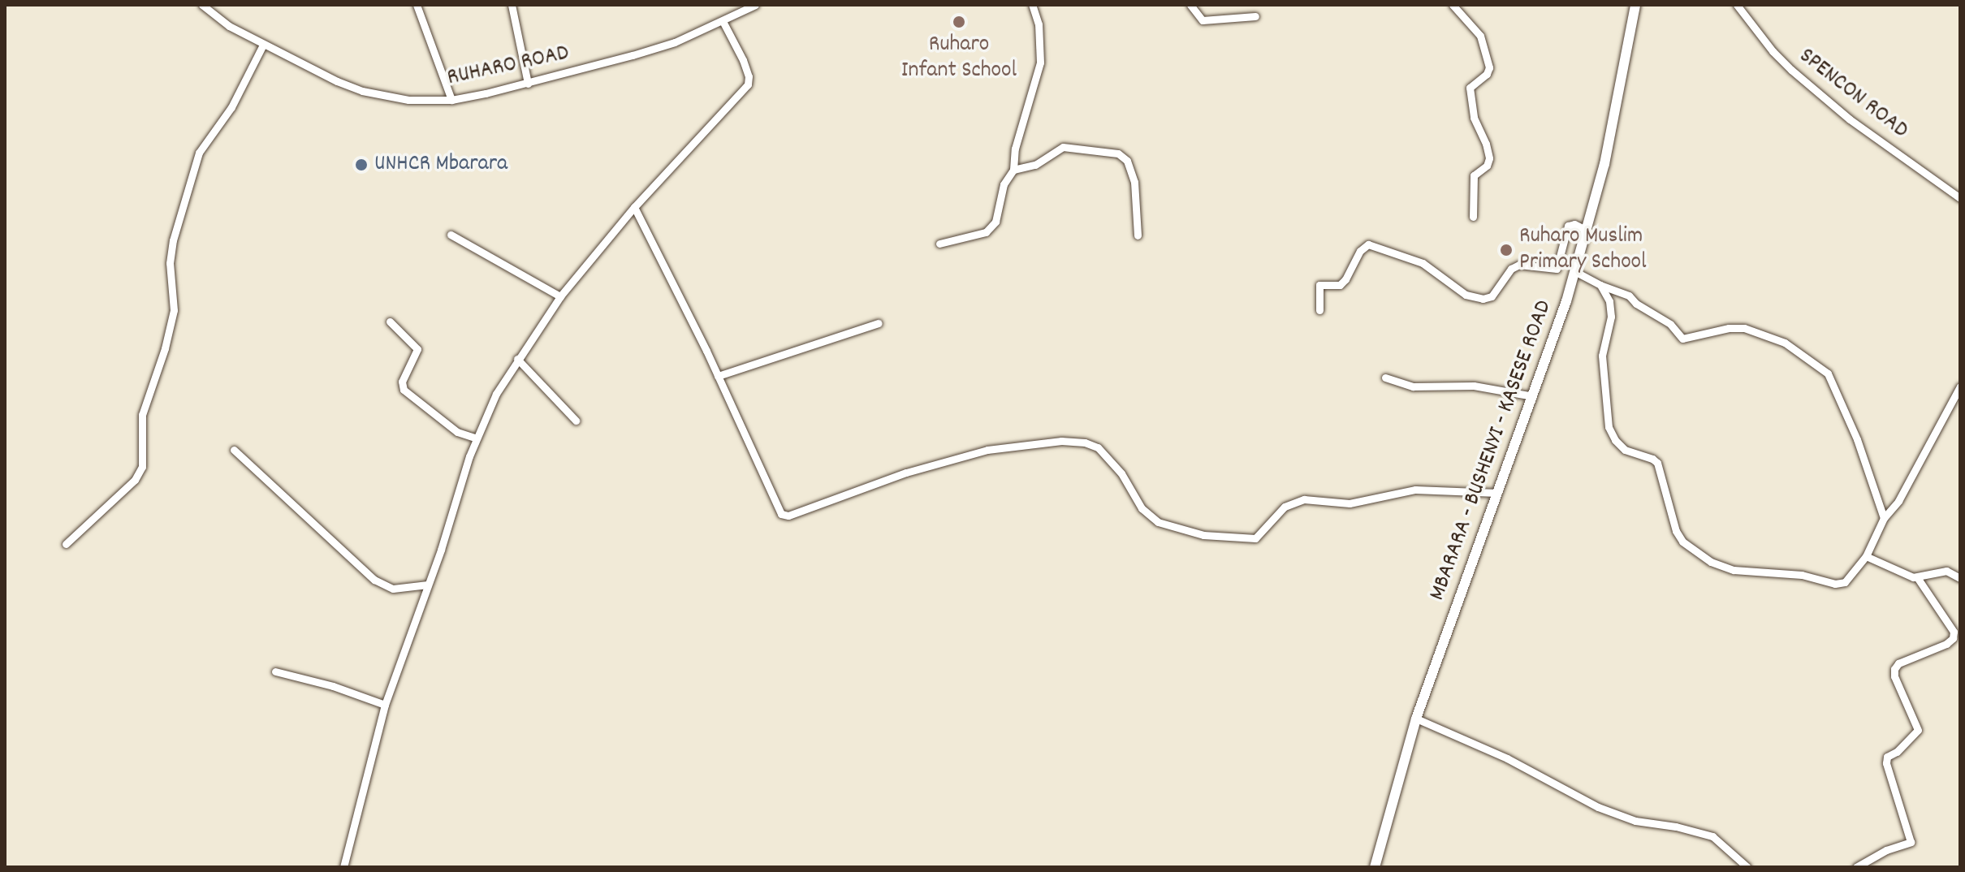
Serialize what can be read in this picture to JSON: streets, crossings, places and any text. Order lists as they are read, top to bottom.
{
  "streets": {
    "main road": ["MBARARA - BUSHENYI - KASESE ROAD"],
    "street": ["RUHARO ROAD", "SPENCON ROAD"]
  },
  "places": ["Ruharo Infant School", "UNHCR Mbarara", "Ruharo Muslim Primary School"]
}
